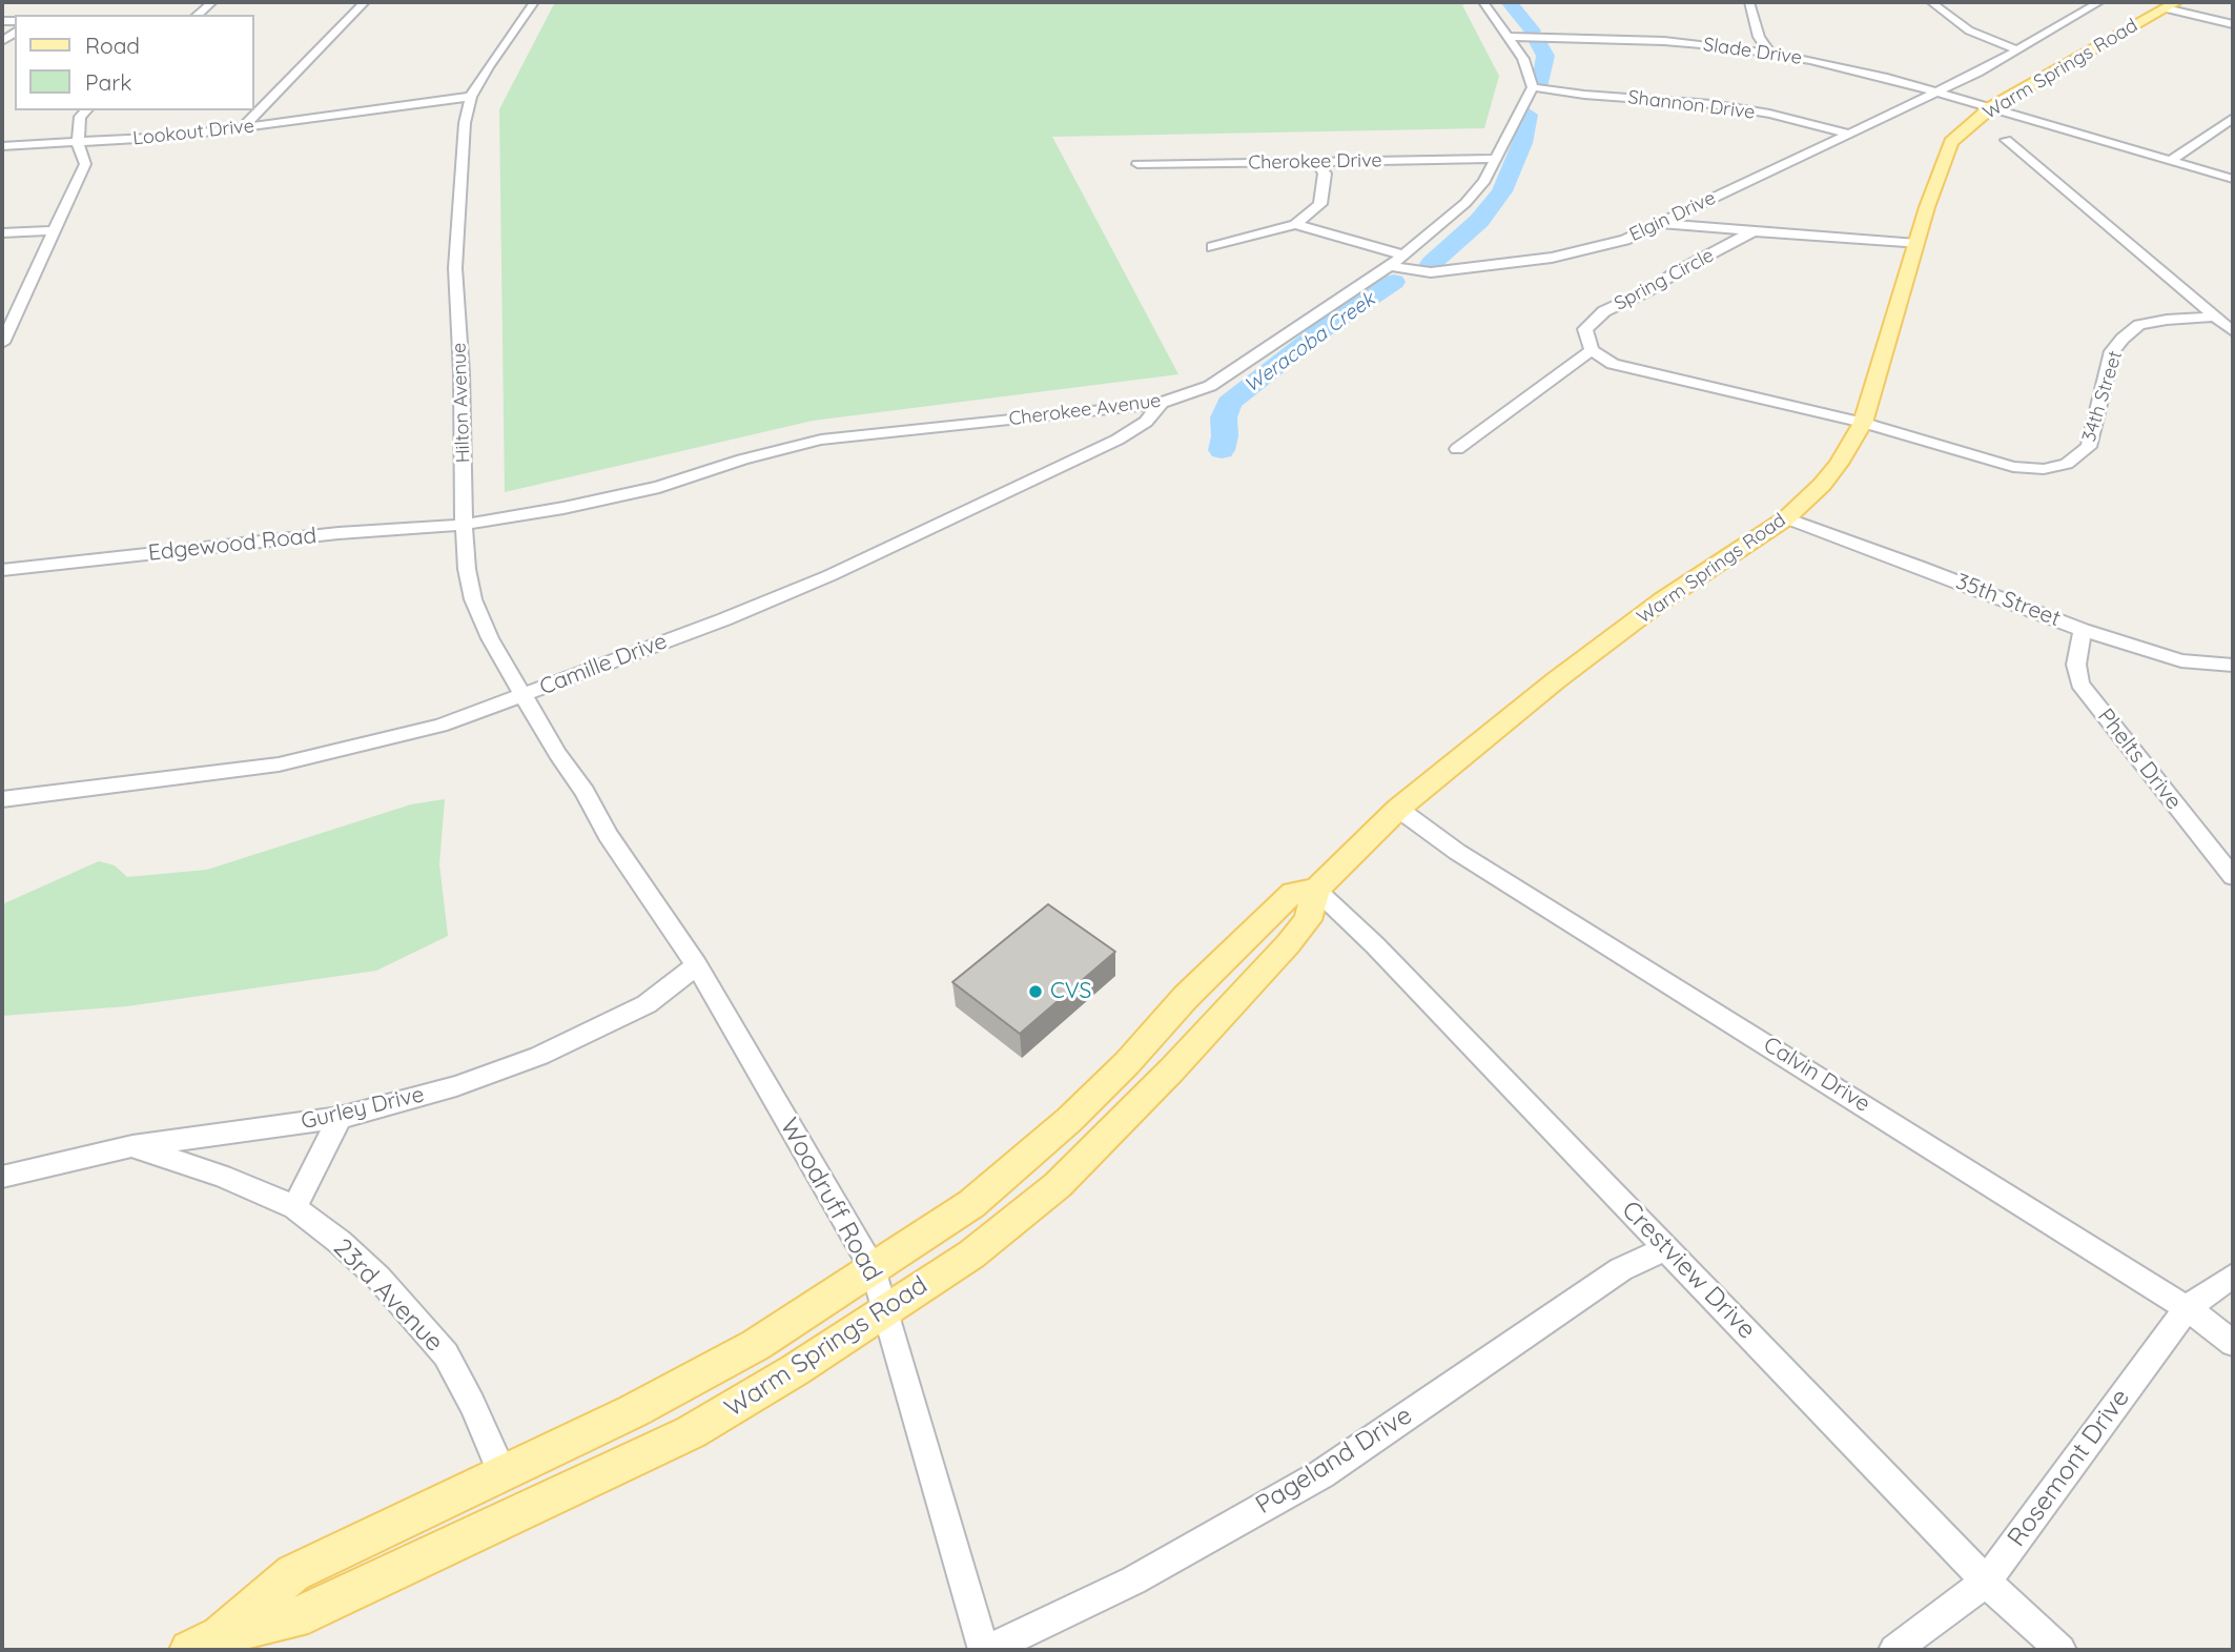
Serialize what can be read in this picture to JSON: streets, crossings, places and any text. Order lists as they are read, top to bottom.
{
  "streets": {
    "main road": ["Warm Springs Road"],
    "street": [
      "Slade Drive",
      "Shannon Drive",
      "Lookout Drive",
      "Cherokee Drive",
      "Elgin Drive",
      "Spring Circle",
      "34th Street",
      "Hilton Avenue",
      "Cherokee Avenue",
      "Edgewood Road",
      "35th Street",
      "Camille Drive",
      "Phelts Drive",
      "Calvin Drive",
      "Gurley Drive",
      "Woodruff Road",
      "Crestview Drive",
      "23rd Avenue",
      "Pageland Drive",
      "Rosemont Drive"
    ]
  },
  "crossings": [
    ["Slade Drive", "Warm Springs Road"],
    ["Slade Drive", "Elgin Drive"],
    ["Warm Springs Road", "34th Street"],
    ["Warm Springs Road", "35th Street"],
    ["Warm Springs Road", "Calvin Drive"],
    ["Warm Springs Road", "Woodruff Road"],
    ["Warm Springs Road", "Crestview Drive"],
    ["Warm Springs Road", "23rd Avenue"],
    ["Shannon Drive", "Elgin Drive"],
    ["Shannon Drive", "Cherokee Avenue"],
    ["Lookout Drive", "Hilton Avenue"],
    ["Cherokee Drive", "Cherokee Avenue"],
    ["Elgin Drive", "Cherokee Avenue"],
    ["Hilton Avenue", "Cherokee Avenue"],
    ["Hilton Avenue", "Edgewood Road"],
    ["Hilton Avenue", "Camille Drive"],
    ["Hilton Avenue", "Woodruff Road"],
    ["Cherokee Avenue", "Edgewood Road"],
    ["Cherokee Avenue", "Camille Drive"],
    ["35th Street", "Phelts Drive"],
    ["Calvin Drive", "Rosemont Drive"],
    ["Gurley Drive", "Woodruff Road"],
    ["Gurley Drive", "23rd Avenue"],
    ["Woodruff Road", "Pageland Drive"],
    ["Crestview Drive", "Pageland Drive"],
    ["Crestview Drive", "Rosemont Drive"]
  ],
  "water": ["Weracoba Creek"],
  "places": ["CVS"],
  "legend": ["Road", "Park"]
}
